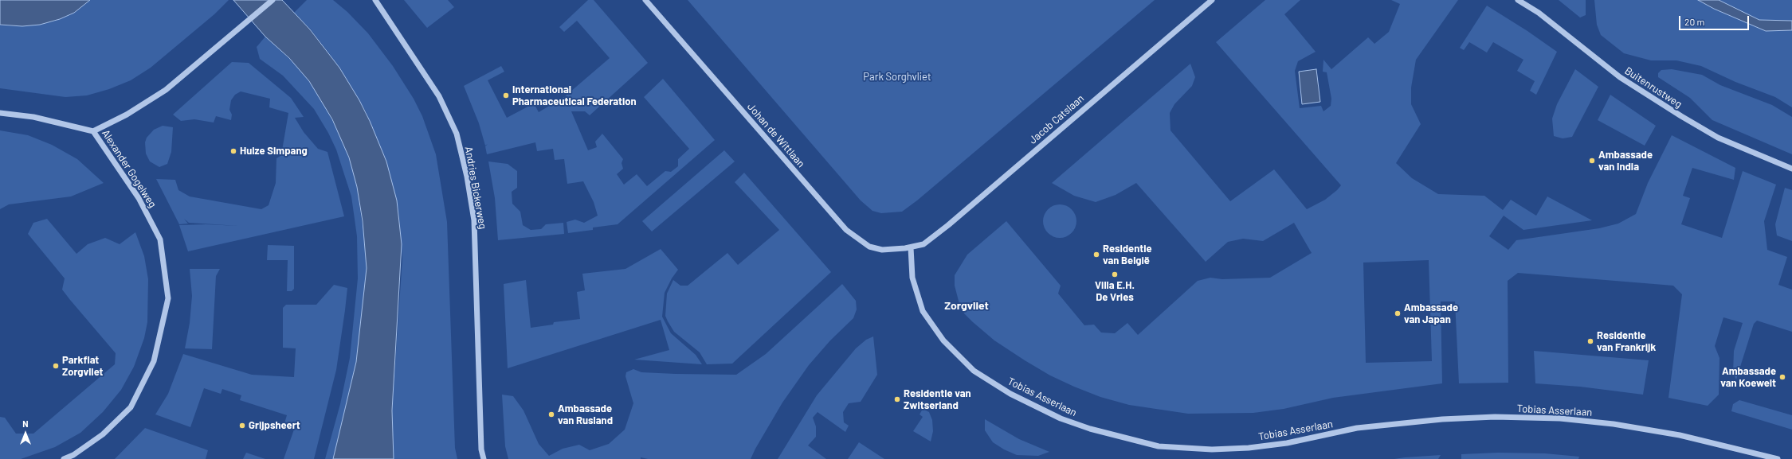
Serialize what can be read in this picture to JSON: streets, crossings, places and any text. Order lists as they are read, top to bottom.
{
  "streets": {
    "street": [
      "Buitenrustweg",
      "Jacob Catslaan",
      "Johan de Wittlaan",
      "Alexander Gogelweg",
      "Andries Bickerweg",
      "Tobias Asserlaan"
    ]
  },
  "crossings": [
    ["Jacob Catslaan", "Johan de Wittlaan"],
    ["Jacob Catslaan", "Tobias Asserlaan"],
    ["Johan de Wittlaan", "Tobias Asserlaan"]
  ],
  "districts": ["Zorgvliet"],
  "parks": ["Park Sorghvliet"],
  "places": [
    "International Pharmaceutical Federation",
    "Huize Simpang",
    "Ambassade van India",
    "Residentie van België",
    "Villa E.H. De Vries",
    "Ambassade van Japan",
    "Residentie van Frankrijk",
    "Parkflat Zorgvliet",
    "Ambassade van Koeweit",
    "Residentie van Zwitserland",
    "Ambassade van Rusland",
    "Grijpsheert"
  ],
  "scale_bar": "20 m",
  "north": "top"
}
